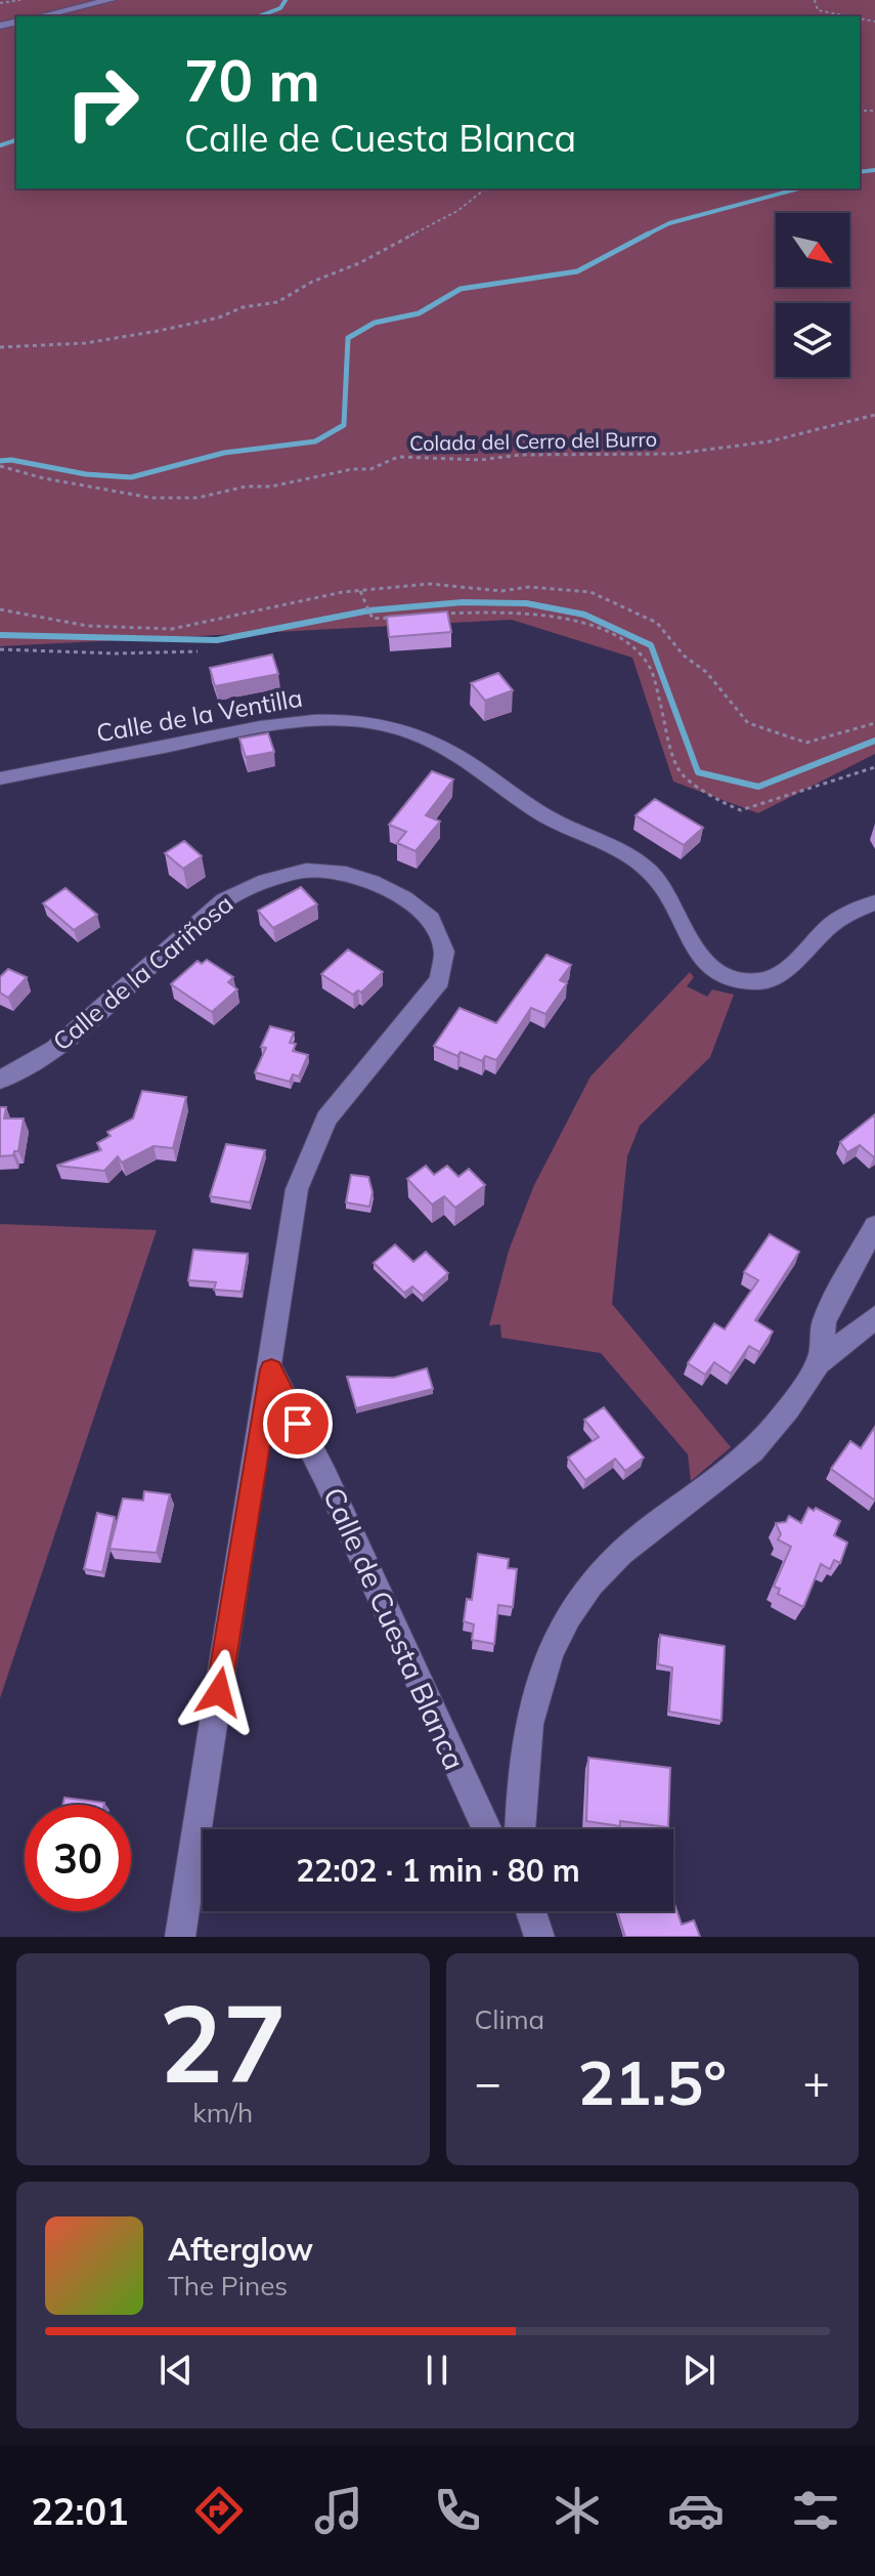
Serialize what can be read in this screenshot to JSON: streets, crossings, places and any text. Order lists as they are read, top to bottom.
{
  "streets": {
    "street": ["Calle de la Ventilla", "Calle de la Cariñosa", "Calle de Cuesta Blanca"],
    "path": ["Colada del Cerro del Burro"]
  },
  "crossings": [
    ["Calle de la Cariñosa", "Calle de Cuesta Blanca"]
  ],
  "north": "bottom right",
  "page": {
    "turn": ["70 m", "Calle de Cuesta Blanca"],
    "limit": "30",
    "trip": "22:02 · 1 min · 80 m",
    "tile": [
      ["27", "km/h"],
      "Clima"
    ],
    "heat": ["−", "21.5°", "+"],
    "song": ["Afterglow", "The Pines"],
    "tabs": "22:01"
  }
}
